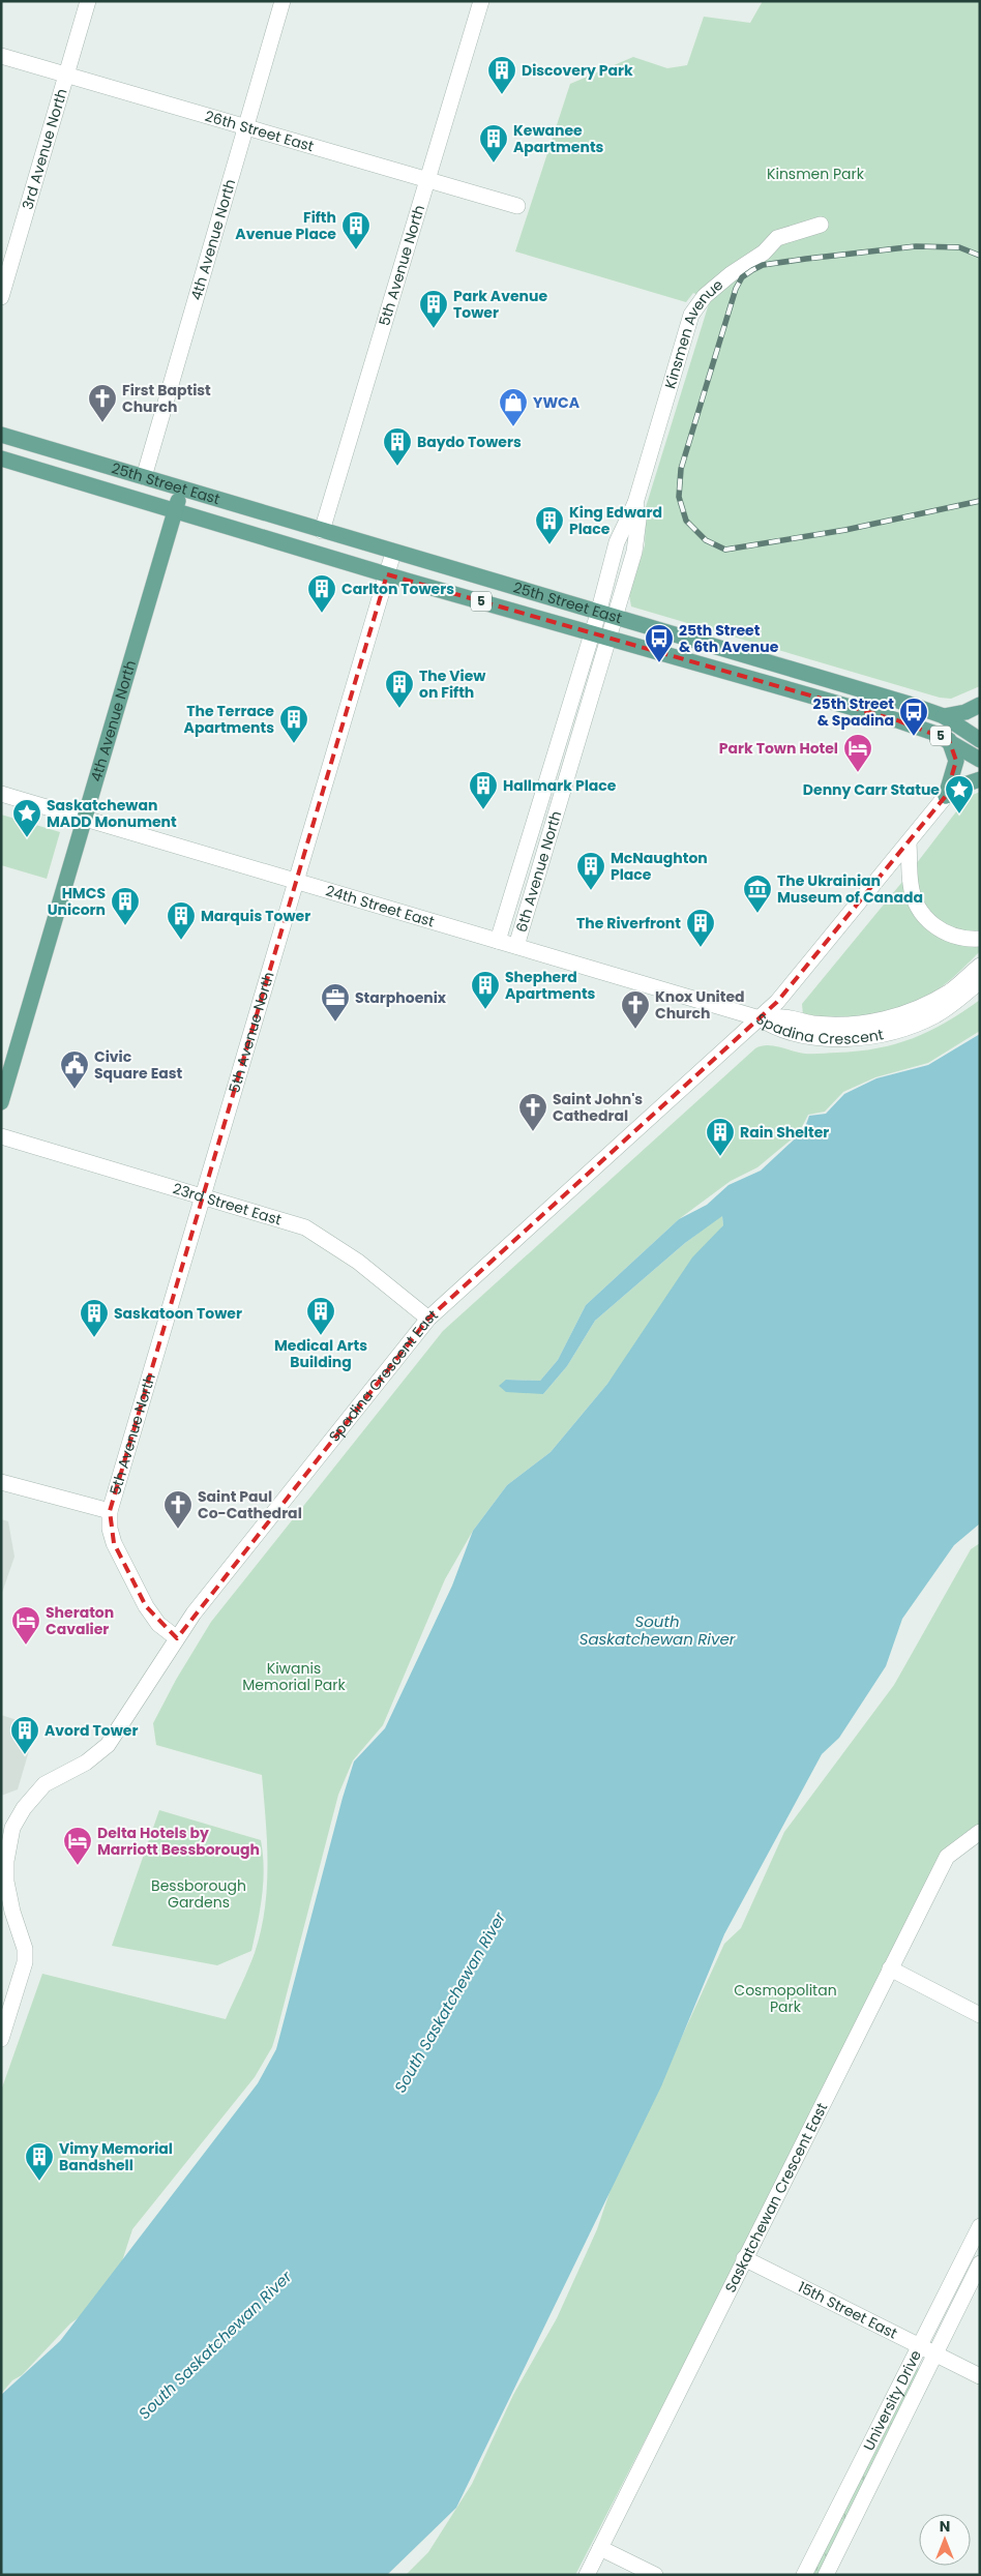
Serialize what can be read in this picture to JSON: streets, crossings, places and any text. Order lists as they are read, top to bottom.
{
  "streets": {
    "main road": ["4th Avenue North", "25th Street East", "5"],
    "street": [
      "26th Street East",
      "3rd Avenue North",
      "5th Avenue North",
      "Kinsmen Avenue",
      "6th Avenue North",
      "24th Street East",
      "Spadina Crescent",
      "23rd Street East",
      "Spadina Crescent East",
      "Saskatchewan Crescent East",
      "15th Street East",
      "University Drive"
    ]
  },
  "crossings": [
    ["26th Street East", "3rd Avenue North"],
    ["26th Street East", "4th Avenue North"],
    ["26th Street East", "5th Avenue North"],
    ["4th Avenue North", "25th Street East"],
    ["4th Avenue North", "24th Street East"],
    ["5th Avenue North", "25th Street East"],
    ["5th Avenue North", "24th Street East"],
    ["5th Avenue North", "23rd Street East"],
    ["Kinsmen Avenue", "25th Street East"],
    ["Kinsmen Avenue", "6th Avenue North"],
    ["25th Street East", "6th Avenue North"],
    ["6th Avenue North", "24th Street East"],
    ["24th Street East", "Spadina Crescent"],
    ["24th Street East", "Spadina Crescent East"],
    ["Spadina Crescent", "Spadina Crescent East"],
    ["23rd Street East", "Spadina Crescent East"],
    ["Saskatchewan Crescent East", "15th Street East"],
    ["15th Street East", "University Drive"]
  ],
  "water": ["South Saskatchewan River"],
  "parks": [
    "Kinsmen Park",
    "Kiwanis Memorial Park",
    "Bessborough Gardens",
    "Cosmopolitan Park"
  ],
  "places": {
    "building": [
      "Discovery Park",
      "Kewanee Apartments",
      "Fifth Avenue Place",
      "Park Avenue Tower",
      "Baydo Towers",
      "King Edward Place",
      "Carlton Towers",
      "The View on Fifth",
      "The Terrace Apartments",
      "Hallmark Place",
      "McNaughton Place",
      "HMCS Unicorn",
      "Marquis Tower",
      "The Riverfront",
      "Shepherd Apartments",
      "Rain Shelter",
      "Medical Arts Building",
      "Saskatoon Tower",
      "Avord Tower",
      "Vimy Memorial Bandshell"
    ],
    "church": [
      "First Baptist Church",
      "Knox United Church",
      "Saint John's Cathedral",
      "Saint Paul Co-Cathedral"
    ],
    "shop": ["YWCA"],
    "bus stop": ["25th Street & 6th Avenue", "25th Street & Spadina"],
    "hotel": ["Park Town Hotel", "Sheraton Cavalier", "Delta Hotels by Marriott Bessborough"],
    "place": ["Denny Carr Statue", "Saskatchewan MADD Monument"],
    "museum": ["The Ukrainian Museum of Canada"],
    "office": ["Starphoenix"],
    "public building": ["Civic Square East"]
  },
  "north": "top"
}
